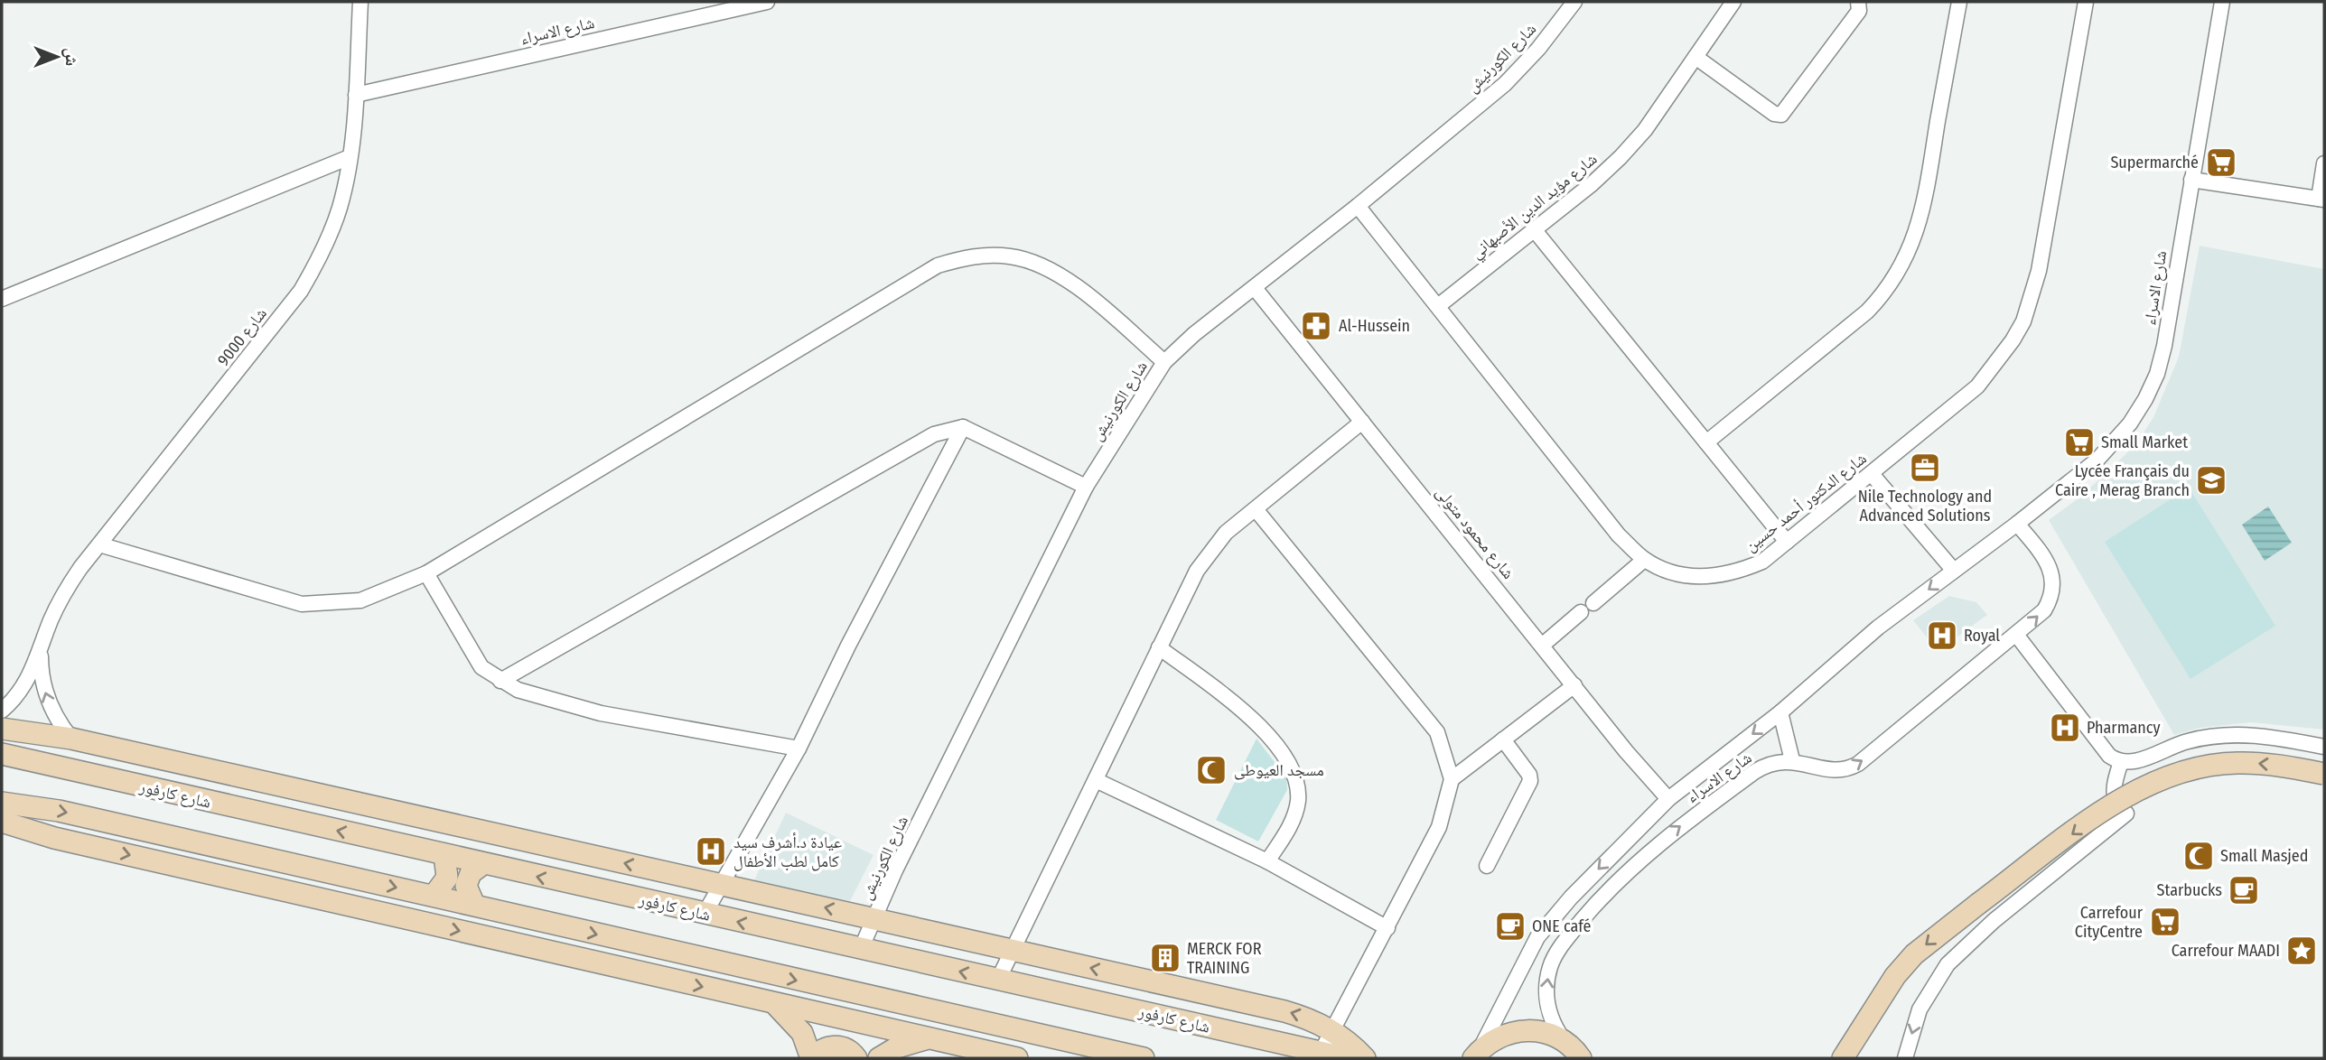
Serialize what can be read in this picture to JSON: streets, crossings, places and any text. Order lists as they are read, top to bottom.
{
  "streets": {
    "street": [
      "شارع الاسراء",
      "شارع الكورنيش",
      "شارع مؤيد الدين الأصبهاني",
      "شارع 9000",
      "شارع الدكتور أحمد حسين",
      "شارع محمود متولى",
      "شارع كارفور"
    ]
  },
  "crossings": [
    ["شارع الاسراء", "شارع 9000"],
    ["شارع الاسراء", "شارع محمود متولى"],
    ["شارع الكورنيش", "شارع الدكتور أحمد حسين"],
    ["شارع الكورنيش", "شارع محمود متولى"],
    ["شارع الكورنيش", "شارع كارفور"],
    ["شارع مؤيد الدين الأصبهاني", "شارع الدكتور أحمد حسين"]
  ],
  "places": {
    "supermarket": ["Supermarché", "Small Market", "Carrefour CityCentre"],
    "pharmacy": ["Al-Hussein"],
    "office": ["Nile Technology and Advanced Solutions"],
    "school or university": ["Lycée Français du Caire , Merag Branch"],
    "hospital": ["Royal", "Pharmancy", "عيادة د.أشرف سيد كامل لطب الأطفال"],
    "mosque": ["مسجد العيوطى", "Small Masjed"],
    "cafe": ["Starbucks", "ONE café"],
    "place": ["Carrefour MAADI"],
    "building": ["MERCK FOR TRAINING"]
  },
  "north": "right"
}
